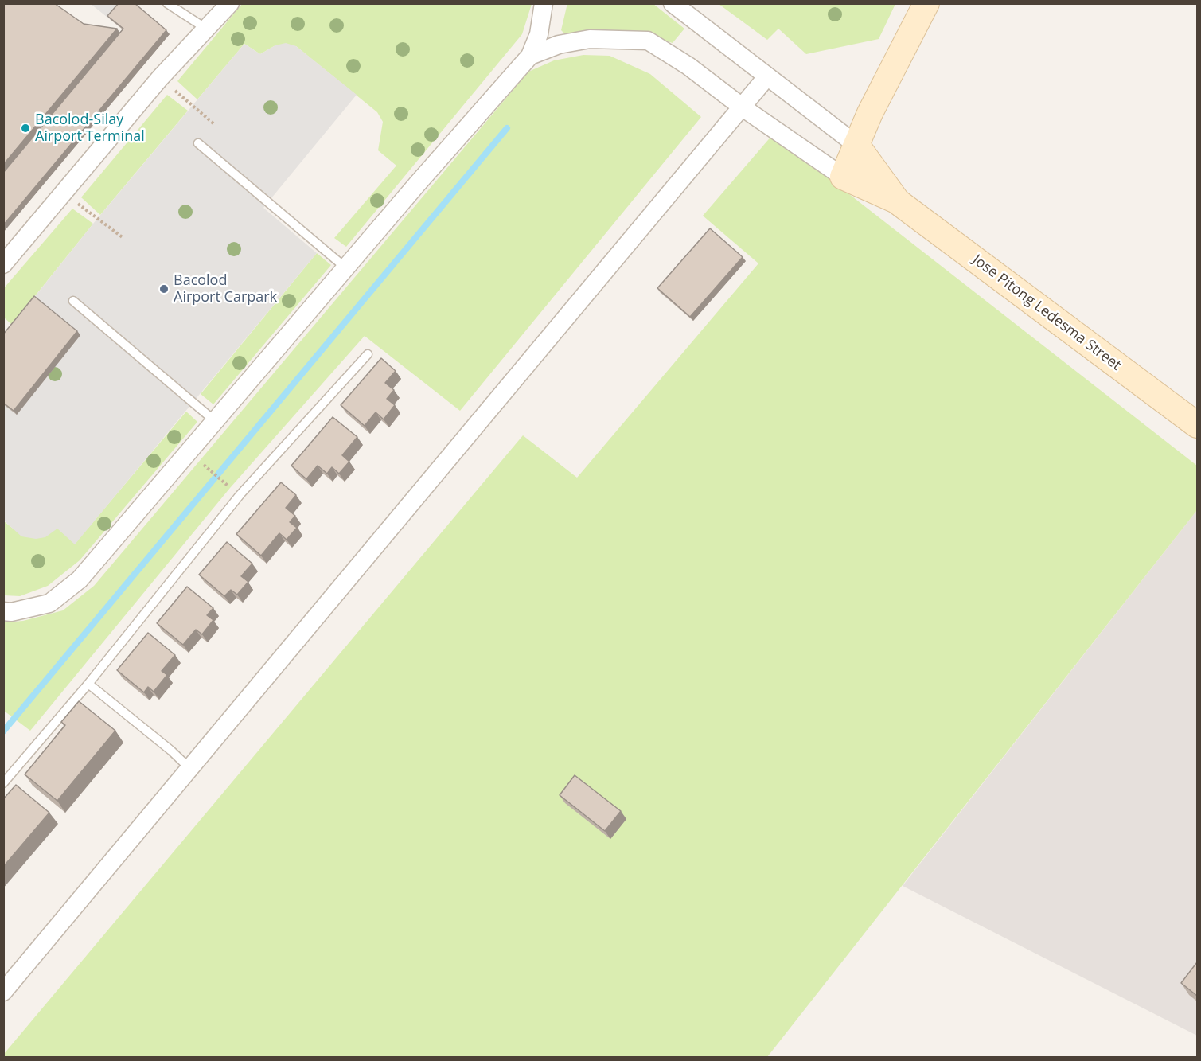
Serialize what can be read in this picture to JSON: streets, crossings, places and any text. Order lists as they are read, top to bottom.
{
  "streets": {
    "main road": ["Jose Pitong Ledesma Street"]
  },
  "places": ["Bacolod-Silay Airport Terminal", "Bacolod Airport Carpark"]
}
